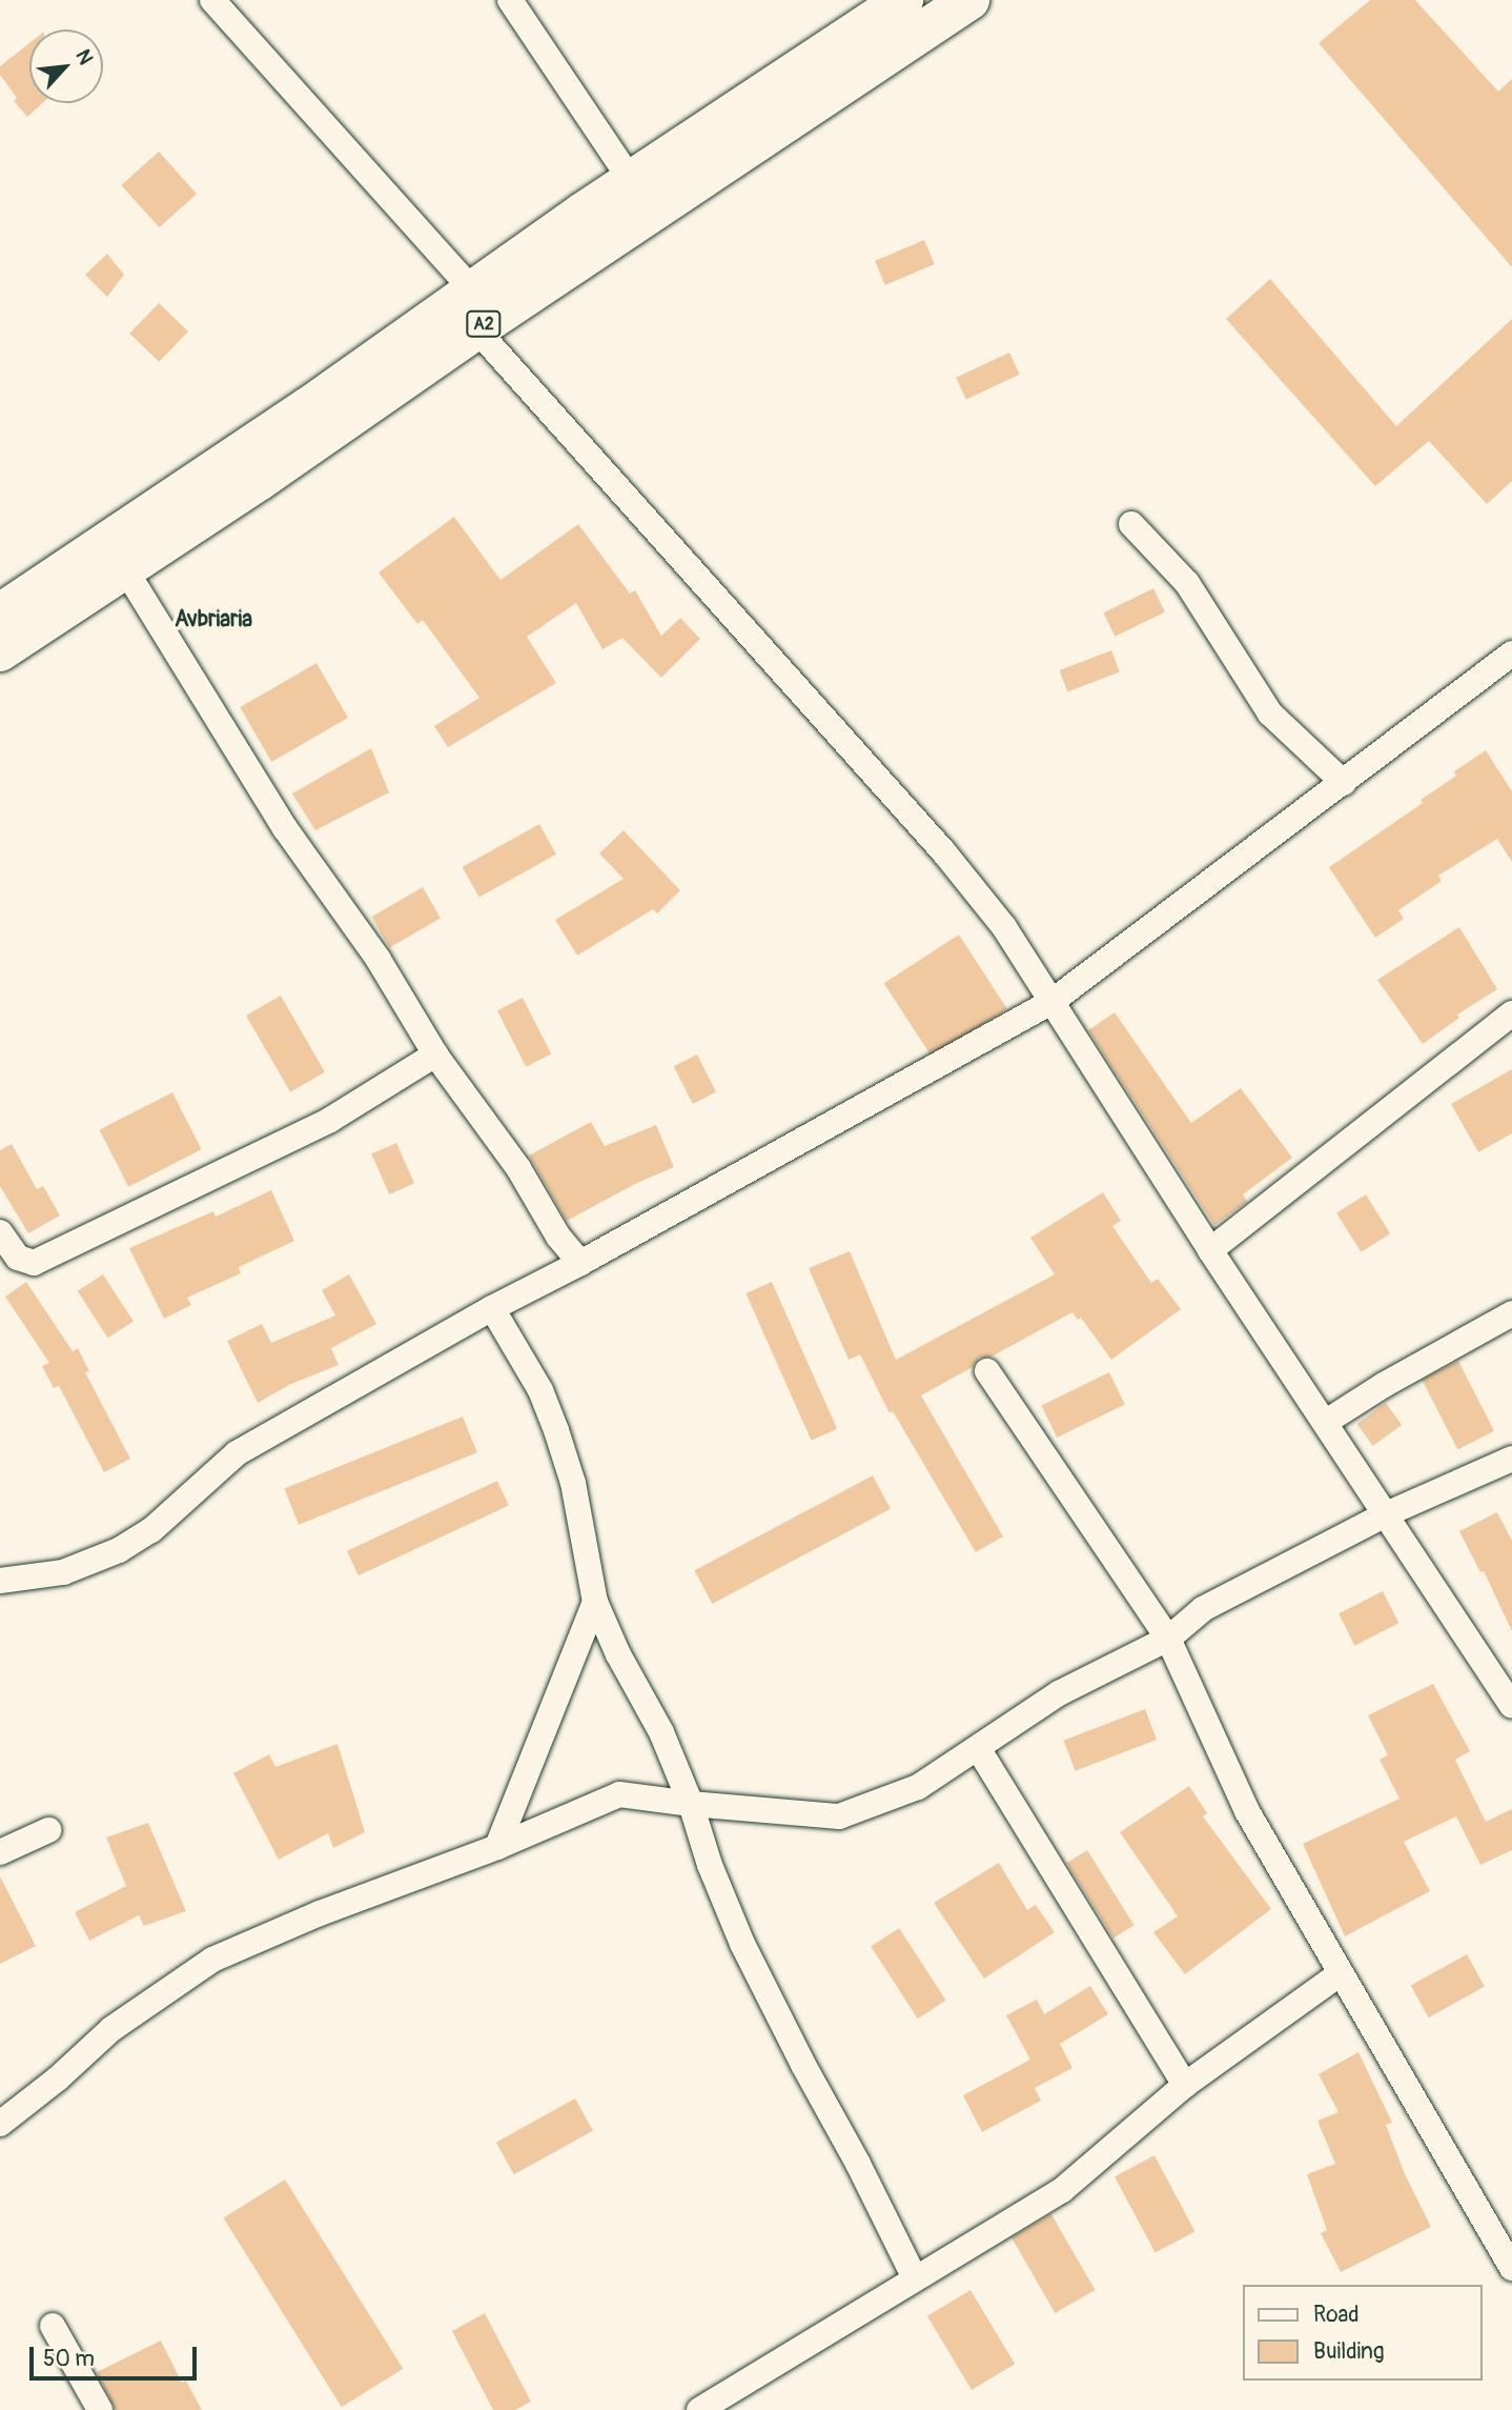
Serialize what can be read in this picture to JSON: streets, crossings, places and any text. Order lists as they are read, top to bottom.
{
  "streets": {
    "highway": ["A2"]
  },
  "districts": ["Avbriaria"],
  "legend": ["Road", "Building"],
  "scale_bar": "50 m",
  "north": "top right"
}
